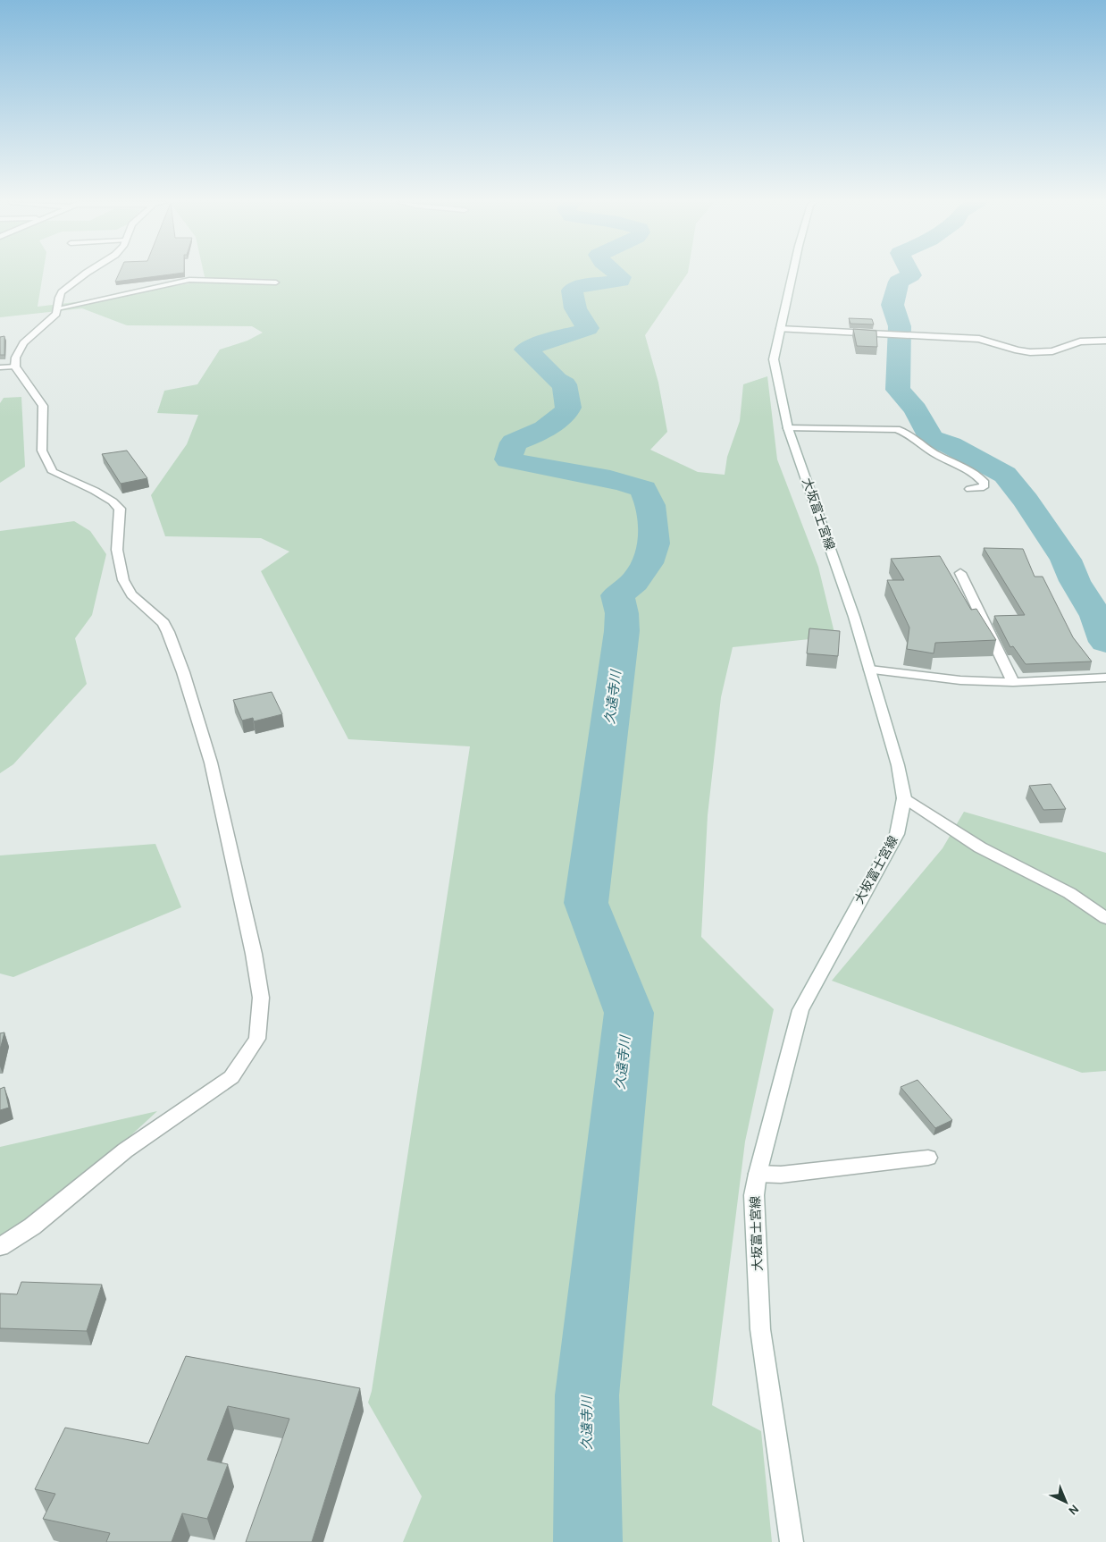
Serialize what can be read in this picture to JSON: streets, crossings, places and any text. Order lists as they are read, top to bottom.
{
  "streets": {
    "street": ["大坂富士宮線"]
  },
  "water": ["久遠寺川"],
  "north": "bottom right"
}
